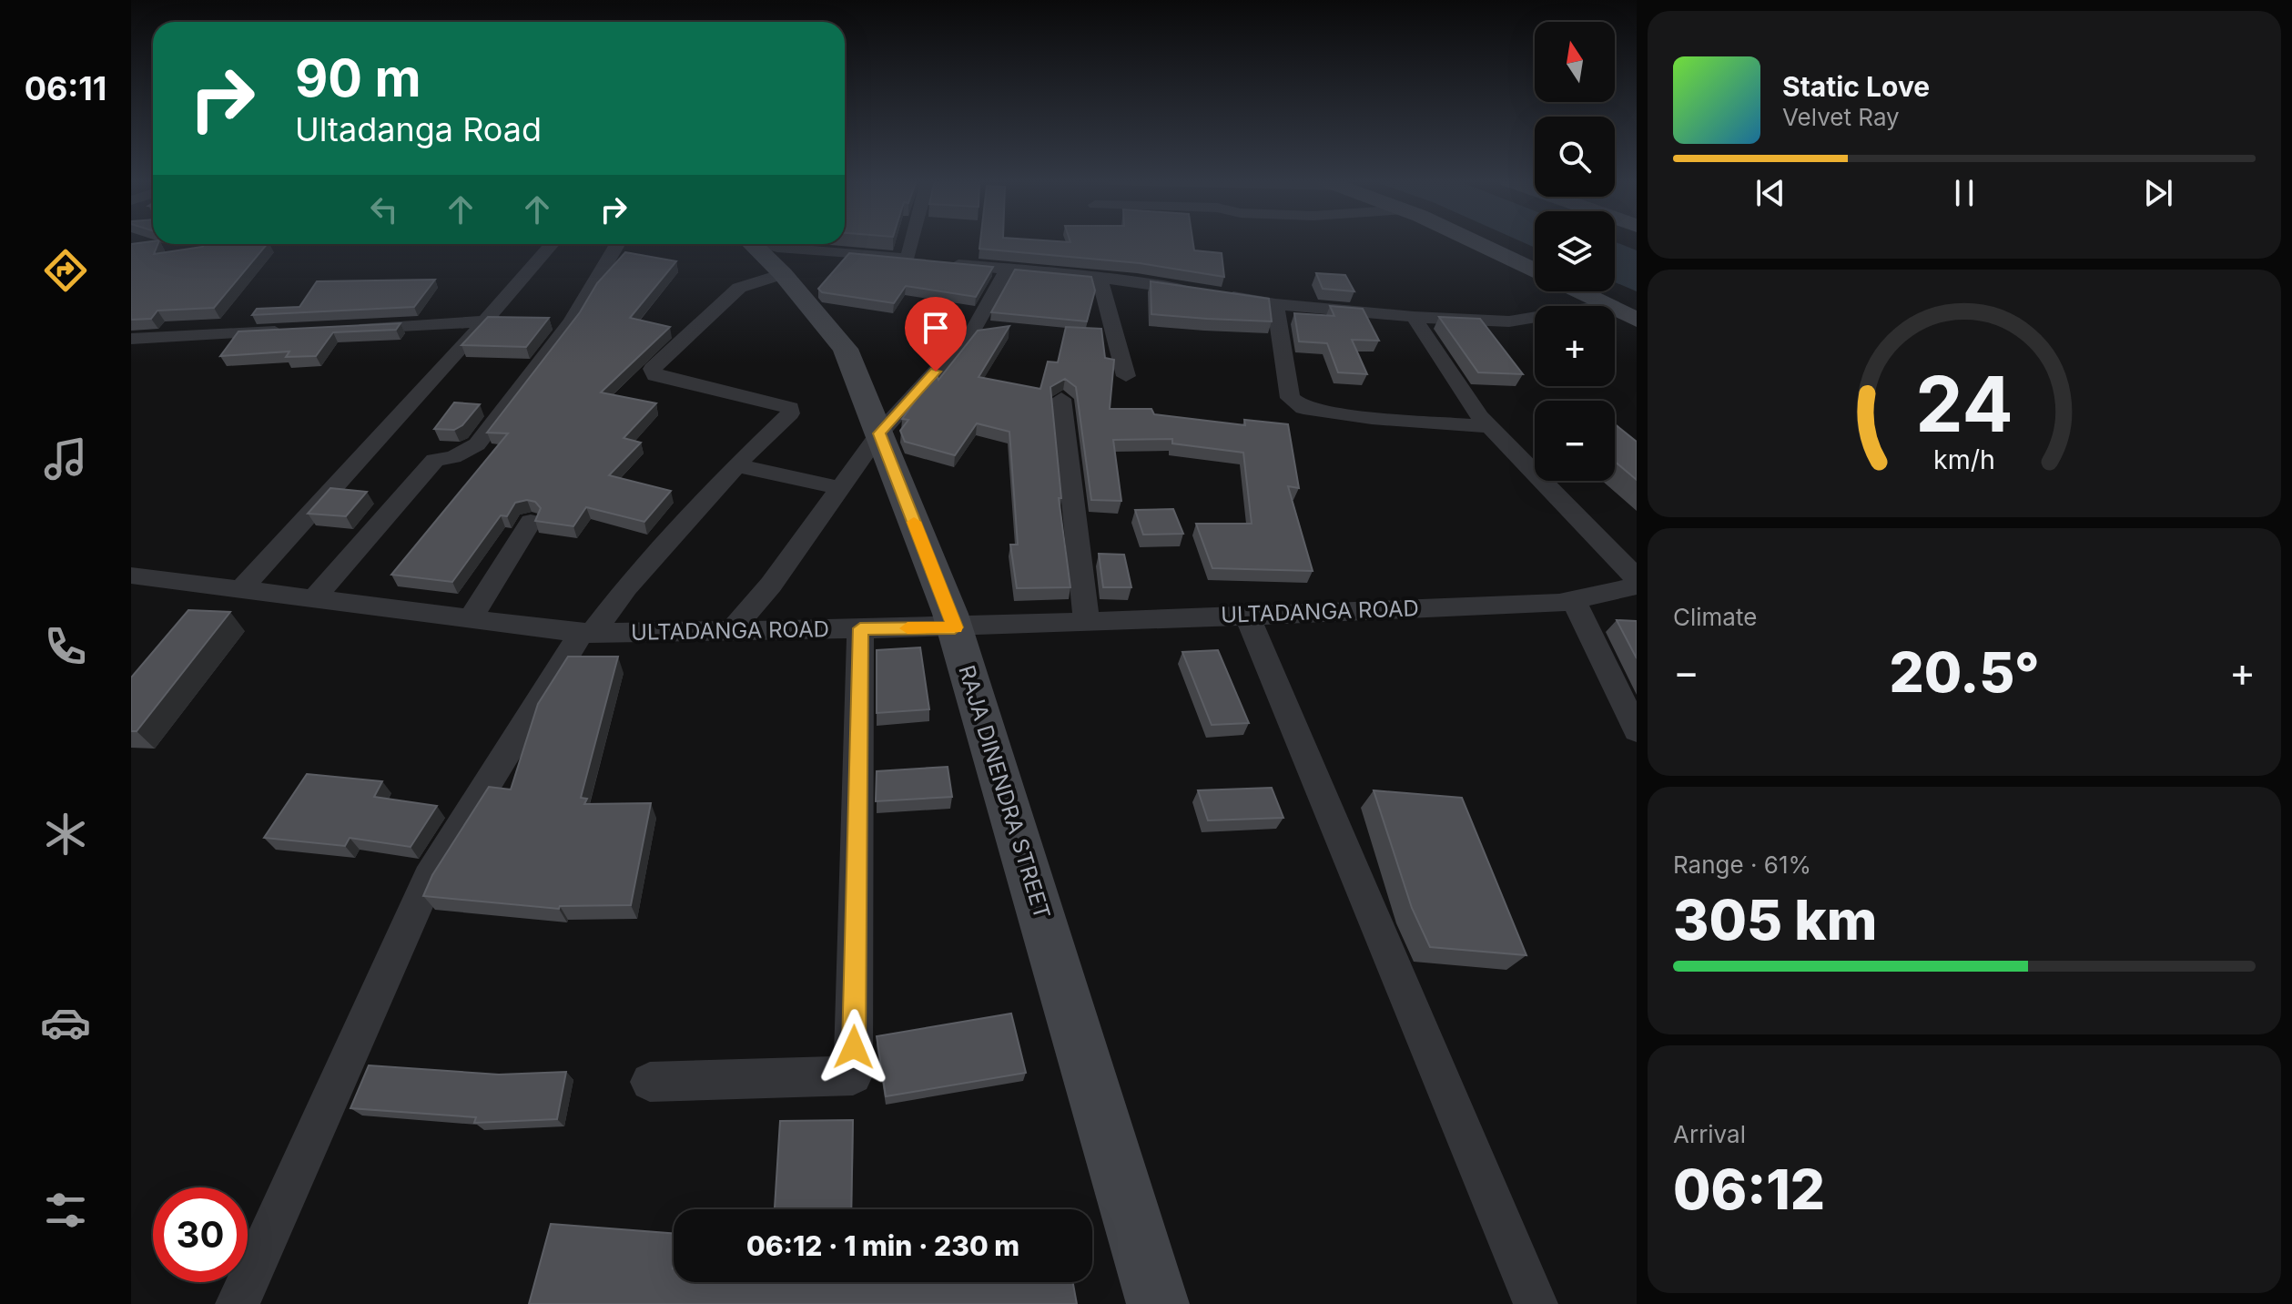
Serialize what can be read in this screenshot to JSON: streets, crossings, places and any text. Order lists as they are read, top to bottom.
{
  "streets": {
    "main road": ["RAJA DINENDRA STREET"],
    "street": ["ULTADANGA ROAD"]
  },
  "crossings": [
    ["ULTADANGA ROAD", "RAJA DINENDRA STREET"]
  ],
  "north": "top",
  "page": {
    "tabs": "06:11",
    "map_buttons": ["+", "−"],
    "turn": ["90 m", "Ultadanga Road"],
    "song": ["Static Love", "Velvet Ray"],
    "tile": [
      "Climate",
      ["Range · 61%", "305 km"],
      ["Arrival", "06:12"]
    ],
    "heat": ["−", "20.5°", "+"],
    "limit": "30",
    "trip": "06:12 · 1 min · 230 m",
    "gauge": ["24", "km/h"]
  }
}
